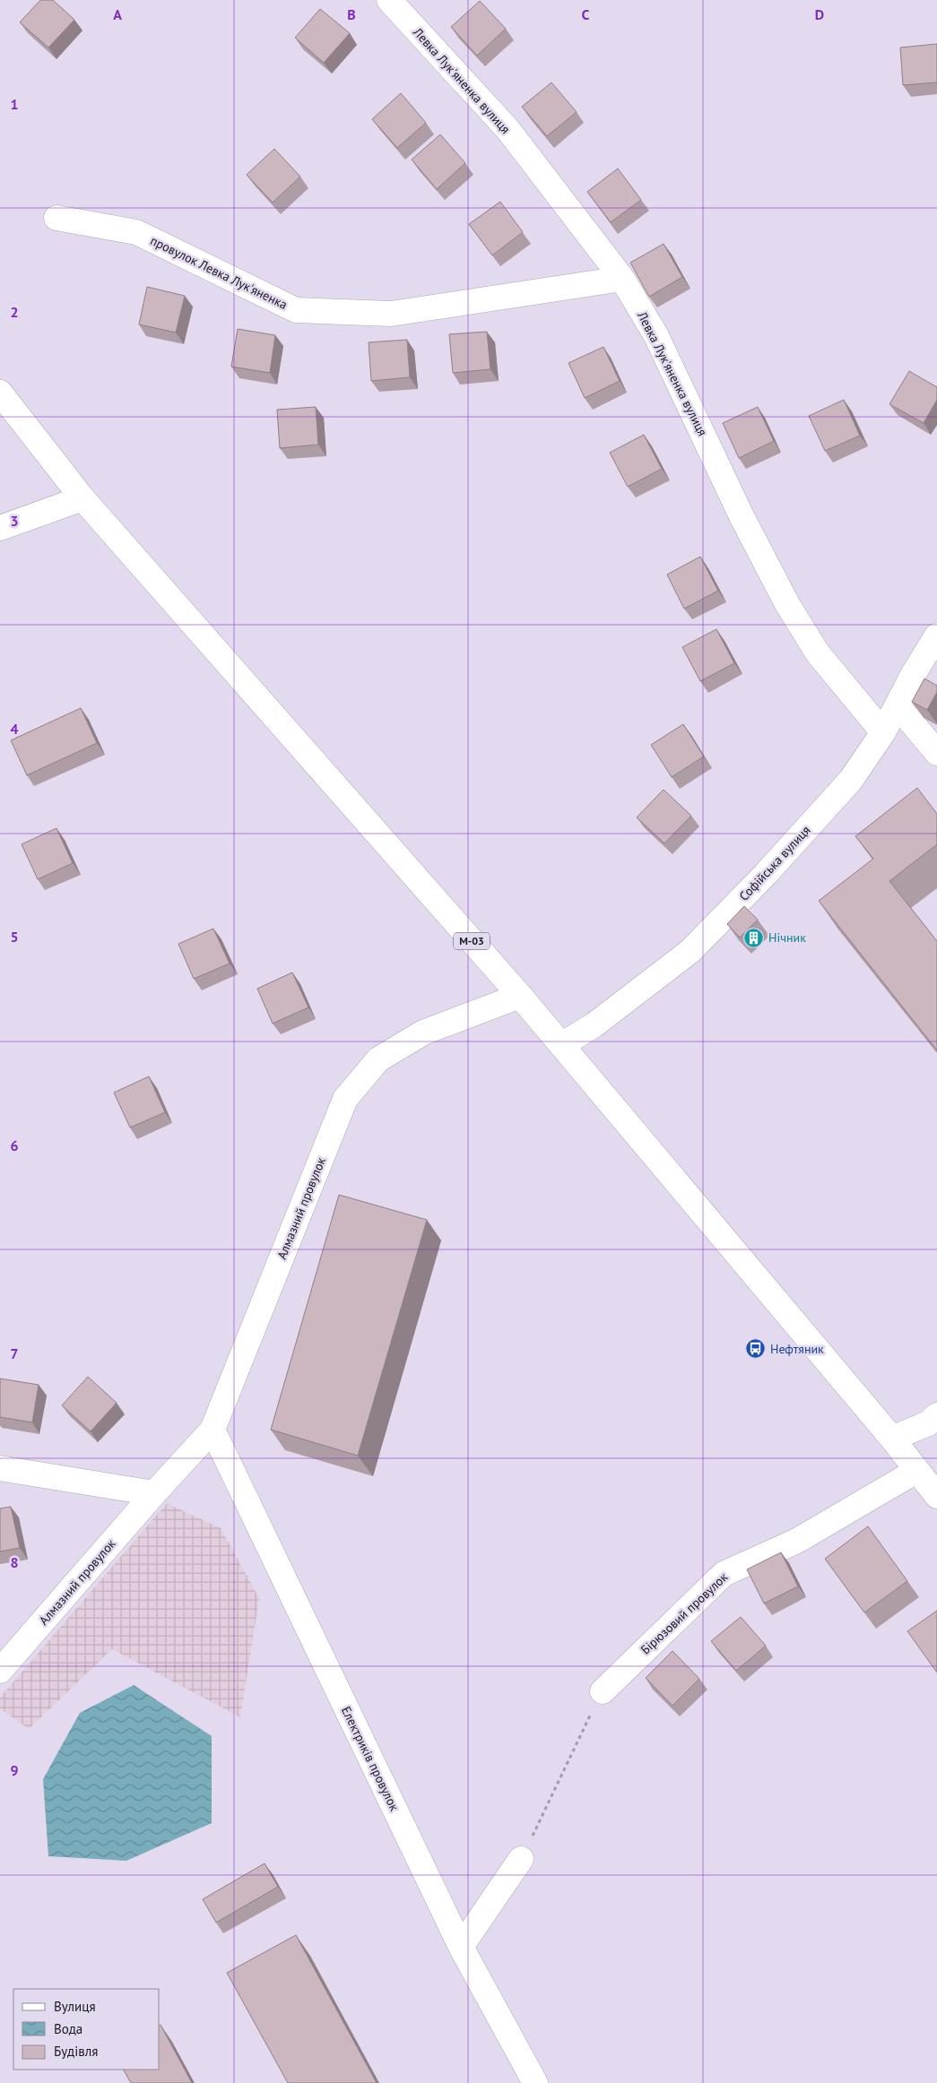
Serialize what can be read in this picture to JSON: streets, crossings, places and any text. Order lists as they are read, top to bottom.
{
  "streets": {
    "main road": [
      "Левка Лук'яненка вулиця",
      "провулок Левка Лук'яненка",
      "Софійська вулиця",
      "М-03",
      "Алмазний провулок",
      "Бірюзовий провулок",
      "Електриків провулок"
    ]
  },
  "crossings": [
    ["Левка Лук'яненка вулиця", "провулок Левка Лук'яненка"],
    ["Левка Лук'яненка вулиця", "Софійська вулиця"],
    ["Софійська вулиця", "М-03"],
    ["М-03", "Алмазний провулок"],
    ["М-03", "Бірюзовий провулок"],
    ["Алмазний провулок", "Електриків провулок"]
  ],
  "places": {
    "building": ["Нічник"],
    "bus stop": ["Нефтяник"]
  },
  "legend": ["Вулиця", "Вода", "Будівля"],
  "grid": {
    "columns": [
      "A",
      "B",
      "C",
      "D"
    ],
    "rows": [
      "1",
      "2",
      "3",
      "4",
      "5",
      "6",
      "7",
      "8",
      "9"
    ]
  }
}
